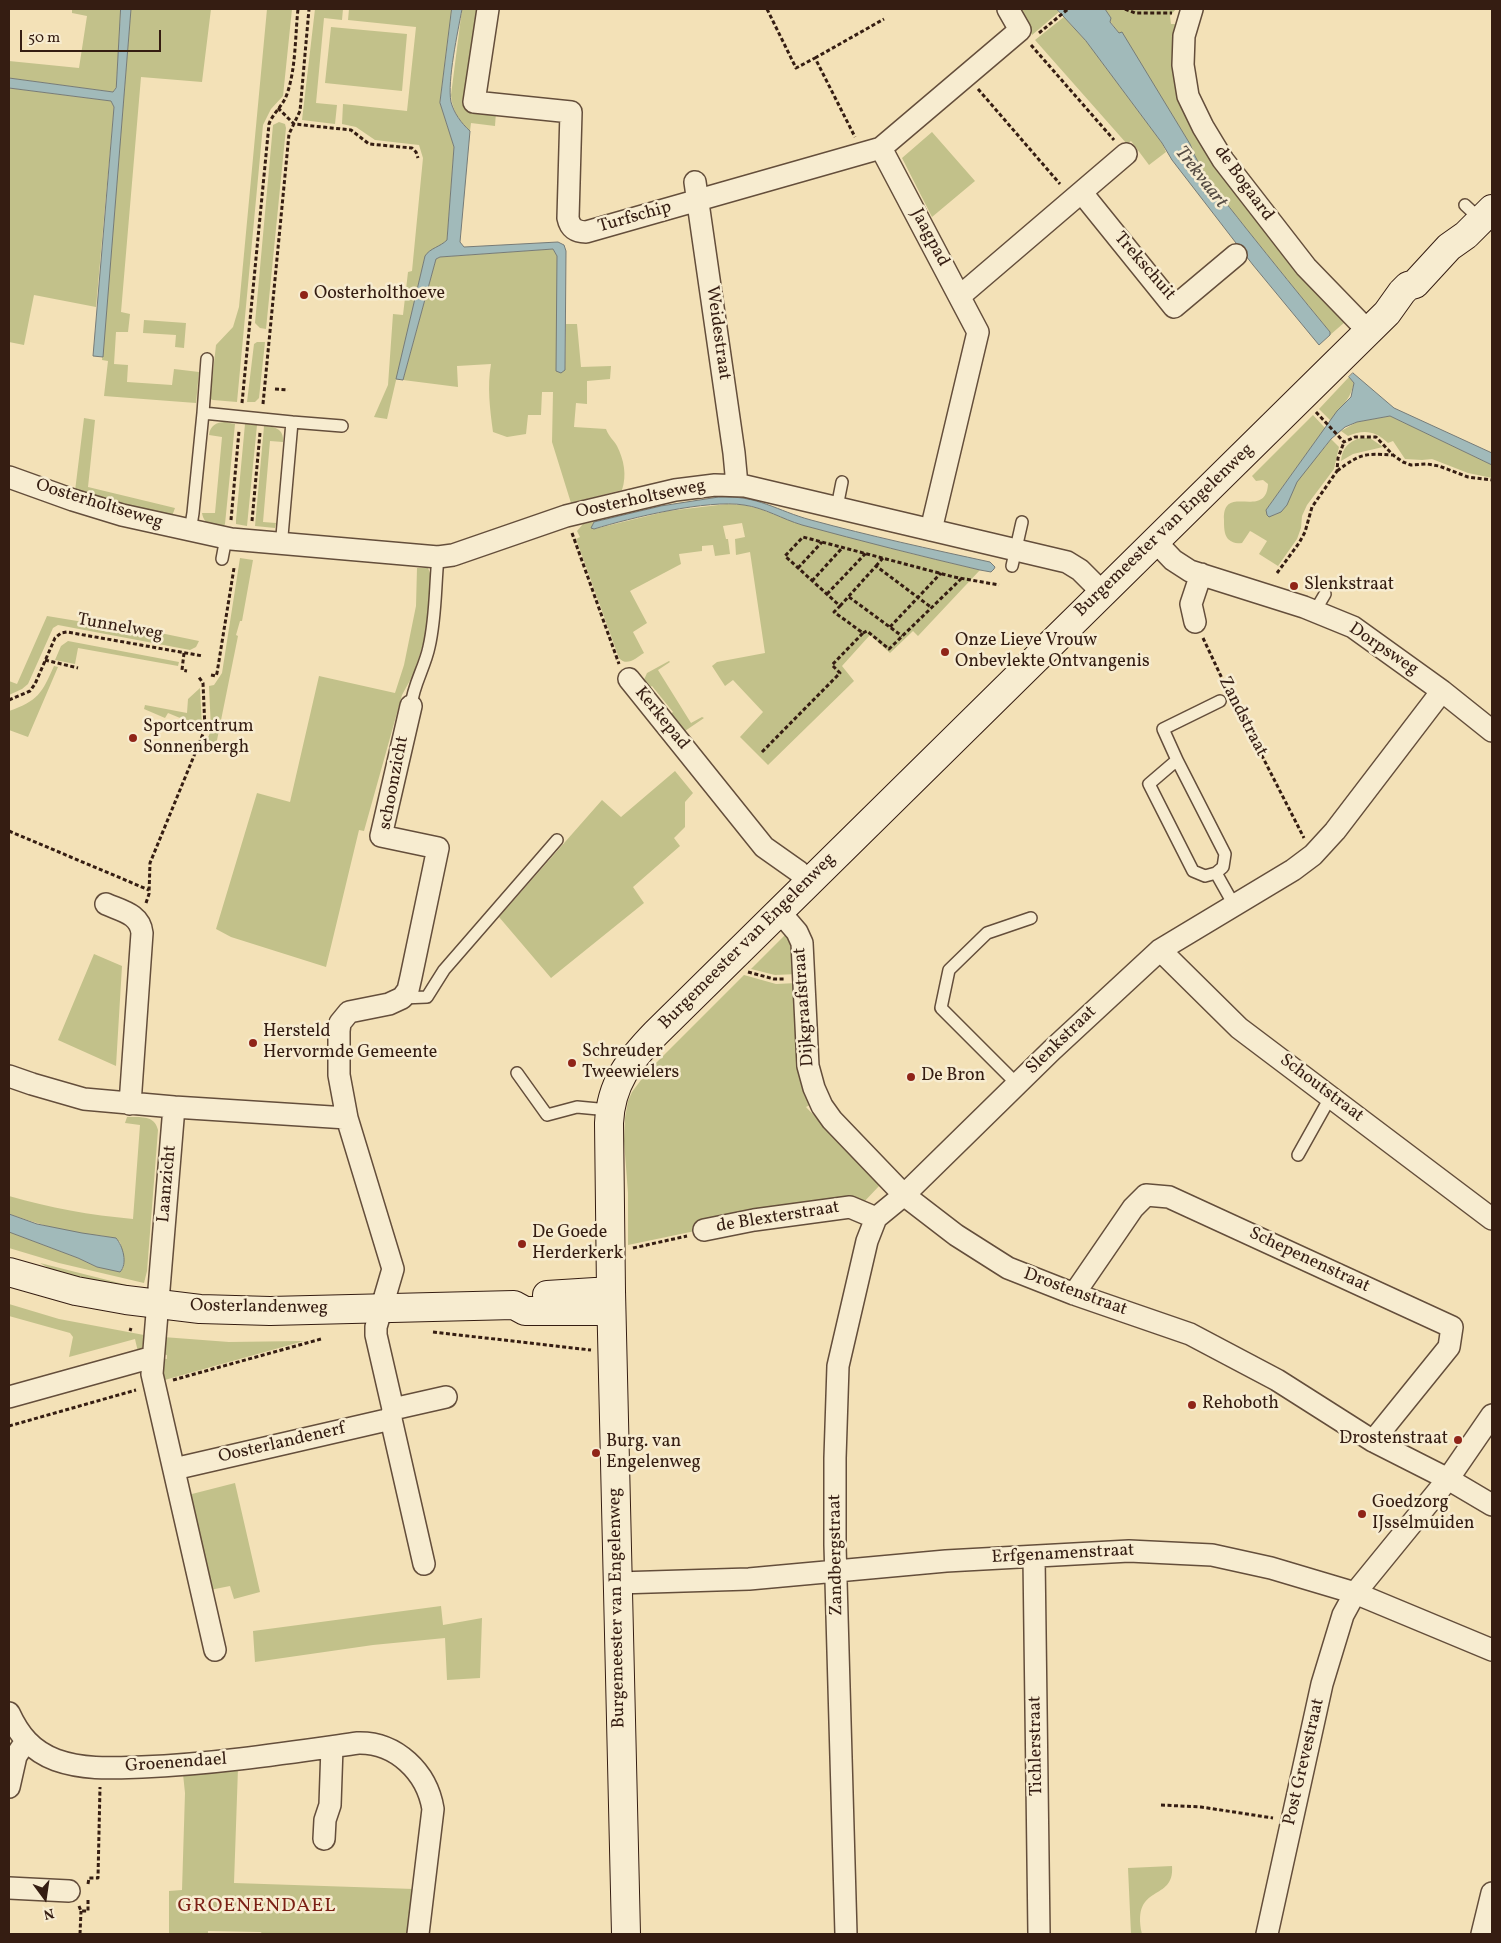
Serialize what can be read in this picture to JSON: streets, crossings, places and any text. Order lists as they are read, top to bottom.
{
  "streets": {
    "street": [
      "de Bogaard",
      "Turfschip",
      "Jaagpad",
      "Trekschuit",
      "Weidestraat",
      "Oosterholtseweg",
      "Burgemeester van Engelenweg",
      "Dorpsweg",
      "Kerkepad",
      "schoonzicht",
      "Dijkgraafstraat",
      "Slenkstraat",
      "Schoutstraat",
      "Laanzicht",
      "de Blexterstraat",
      "Schepenenstraat",
      "Drostenstraat",
      "Oosterlandenweg",
      "Oosterlandenerf",
      "Zandbergstraat",
      "Erfgenamenstraat",
      "Tichlerstraat",
      "Post Grevestraat",
      "Groenendael"
    ],
    "path": ["Tunnelweg", "Zandstraat"]
  },
  "crossings": [
    ["de Bogaard", "Burgemeester van Engelenweg"],
    ["Turfschip", "Jaagpad"],
    ["Turfschip", "Weidestraat"],
    ["Jaagpad", "Oosterholtseweg"],
    ["Weidestraat", "Oosterholtseweg"],
    ["Oosterholtseweg", "Burgemeester van Engelenweg"],
    ["Burgemeester van Engelenweg", "Dorpsweg"],
    ["Burgemeester van Engelenweg", "Kerkepad"],
    ["Burgemeester van Engelenweg", "Dijkgraafstraat"],
    ["Burgemeester van Engelenweg", "Oosterlandenweg"],
    ["Burgemeester van Engelenweg", "Erfgenamenstraat"],
    ["Dorpsweg", "Slenkstraat"],
    ["Zandstraat", "Slenkstraat"],
    ["Dijkgraafstraat", "Slenkstraat"],
    ["Dijkgraafstraat", "Drostenstraat"],
    ["Dijkgraafstraat", "Zandbergstraat"],
    ["Slenkstraat", "Schoutstraat"],
    ["Slenkstraat", "Drostenstraat"],
    ["Slenkstraat", "Zandbergstraat"],
    ["Laanzicht", "Oosterlandenweg"],
    ["de Blexterstraat", "Zandbergstraat"],
    ["Schepenenstraat", "Drostenstraat"],
    ["Drostenstraat", "Zandbergstraat"],
    ["Drostenstraat", "Post Grevestraat"],
    ["Zandbergstraat", "Erfgenamenstraat"],
    ["Erfgenamenstraat", "Tichlerstraat"],
    ["Erfgenamenstraat", "Post Grevestraat"]
  ],
  "districts": ["GROENENDAEL"],
  "water": ["Trekvaart"],
  "places": [
    "Oosterholthoeve",
    "Slenkstraat",
    "Onze Lieve Vrouw Onbevlekte Ontvangenis",
    "Sportcentrum Sonnenbergh",
    "Hersteld Hervormde Gemeente",
    "Schreuder Tweewielers",
    "De Bron",
    "De Goede Herderkerk",
    "Rehoboth",
    "Drostenstraat",
    "Burg. van Engelenweg",
    "Goedzorg IJsselmuiden"
  ],
  "scale_bar": "50 m",
  "north": "bottom"
}
